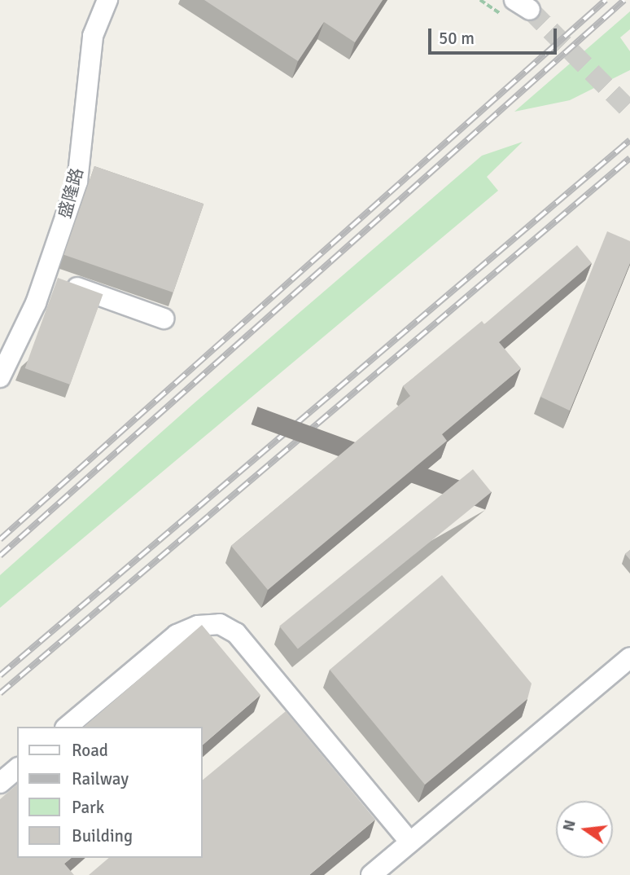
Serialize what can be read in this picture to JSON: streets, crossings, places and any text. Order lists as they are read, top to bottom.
{
  "streets": {
    "street": ["盛隆路"]
  },
  "legend": [
    "Road",
    "Railway",
    "Park",
    "Building"
  ],
  "scale_bar": "50 m",
  "north": "left"
}
